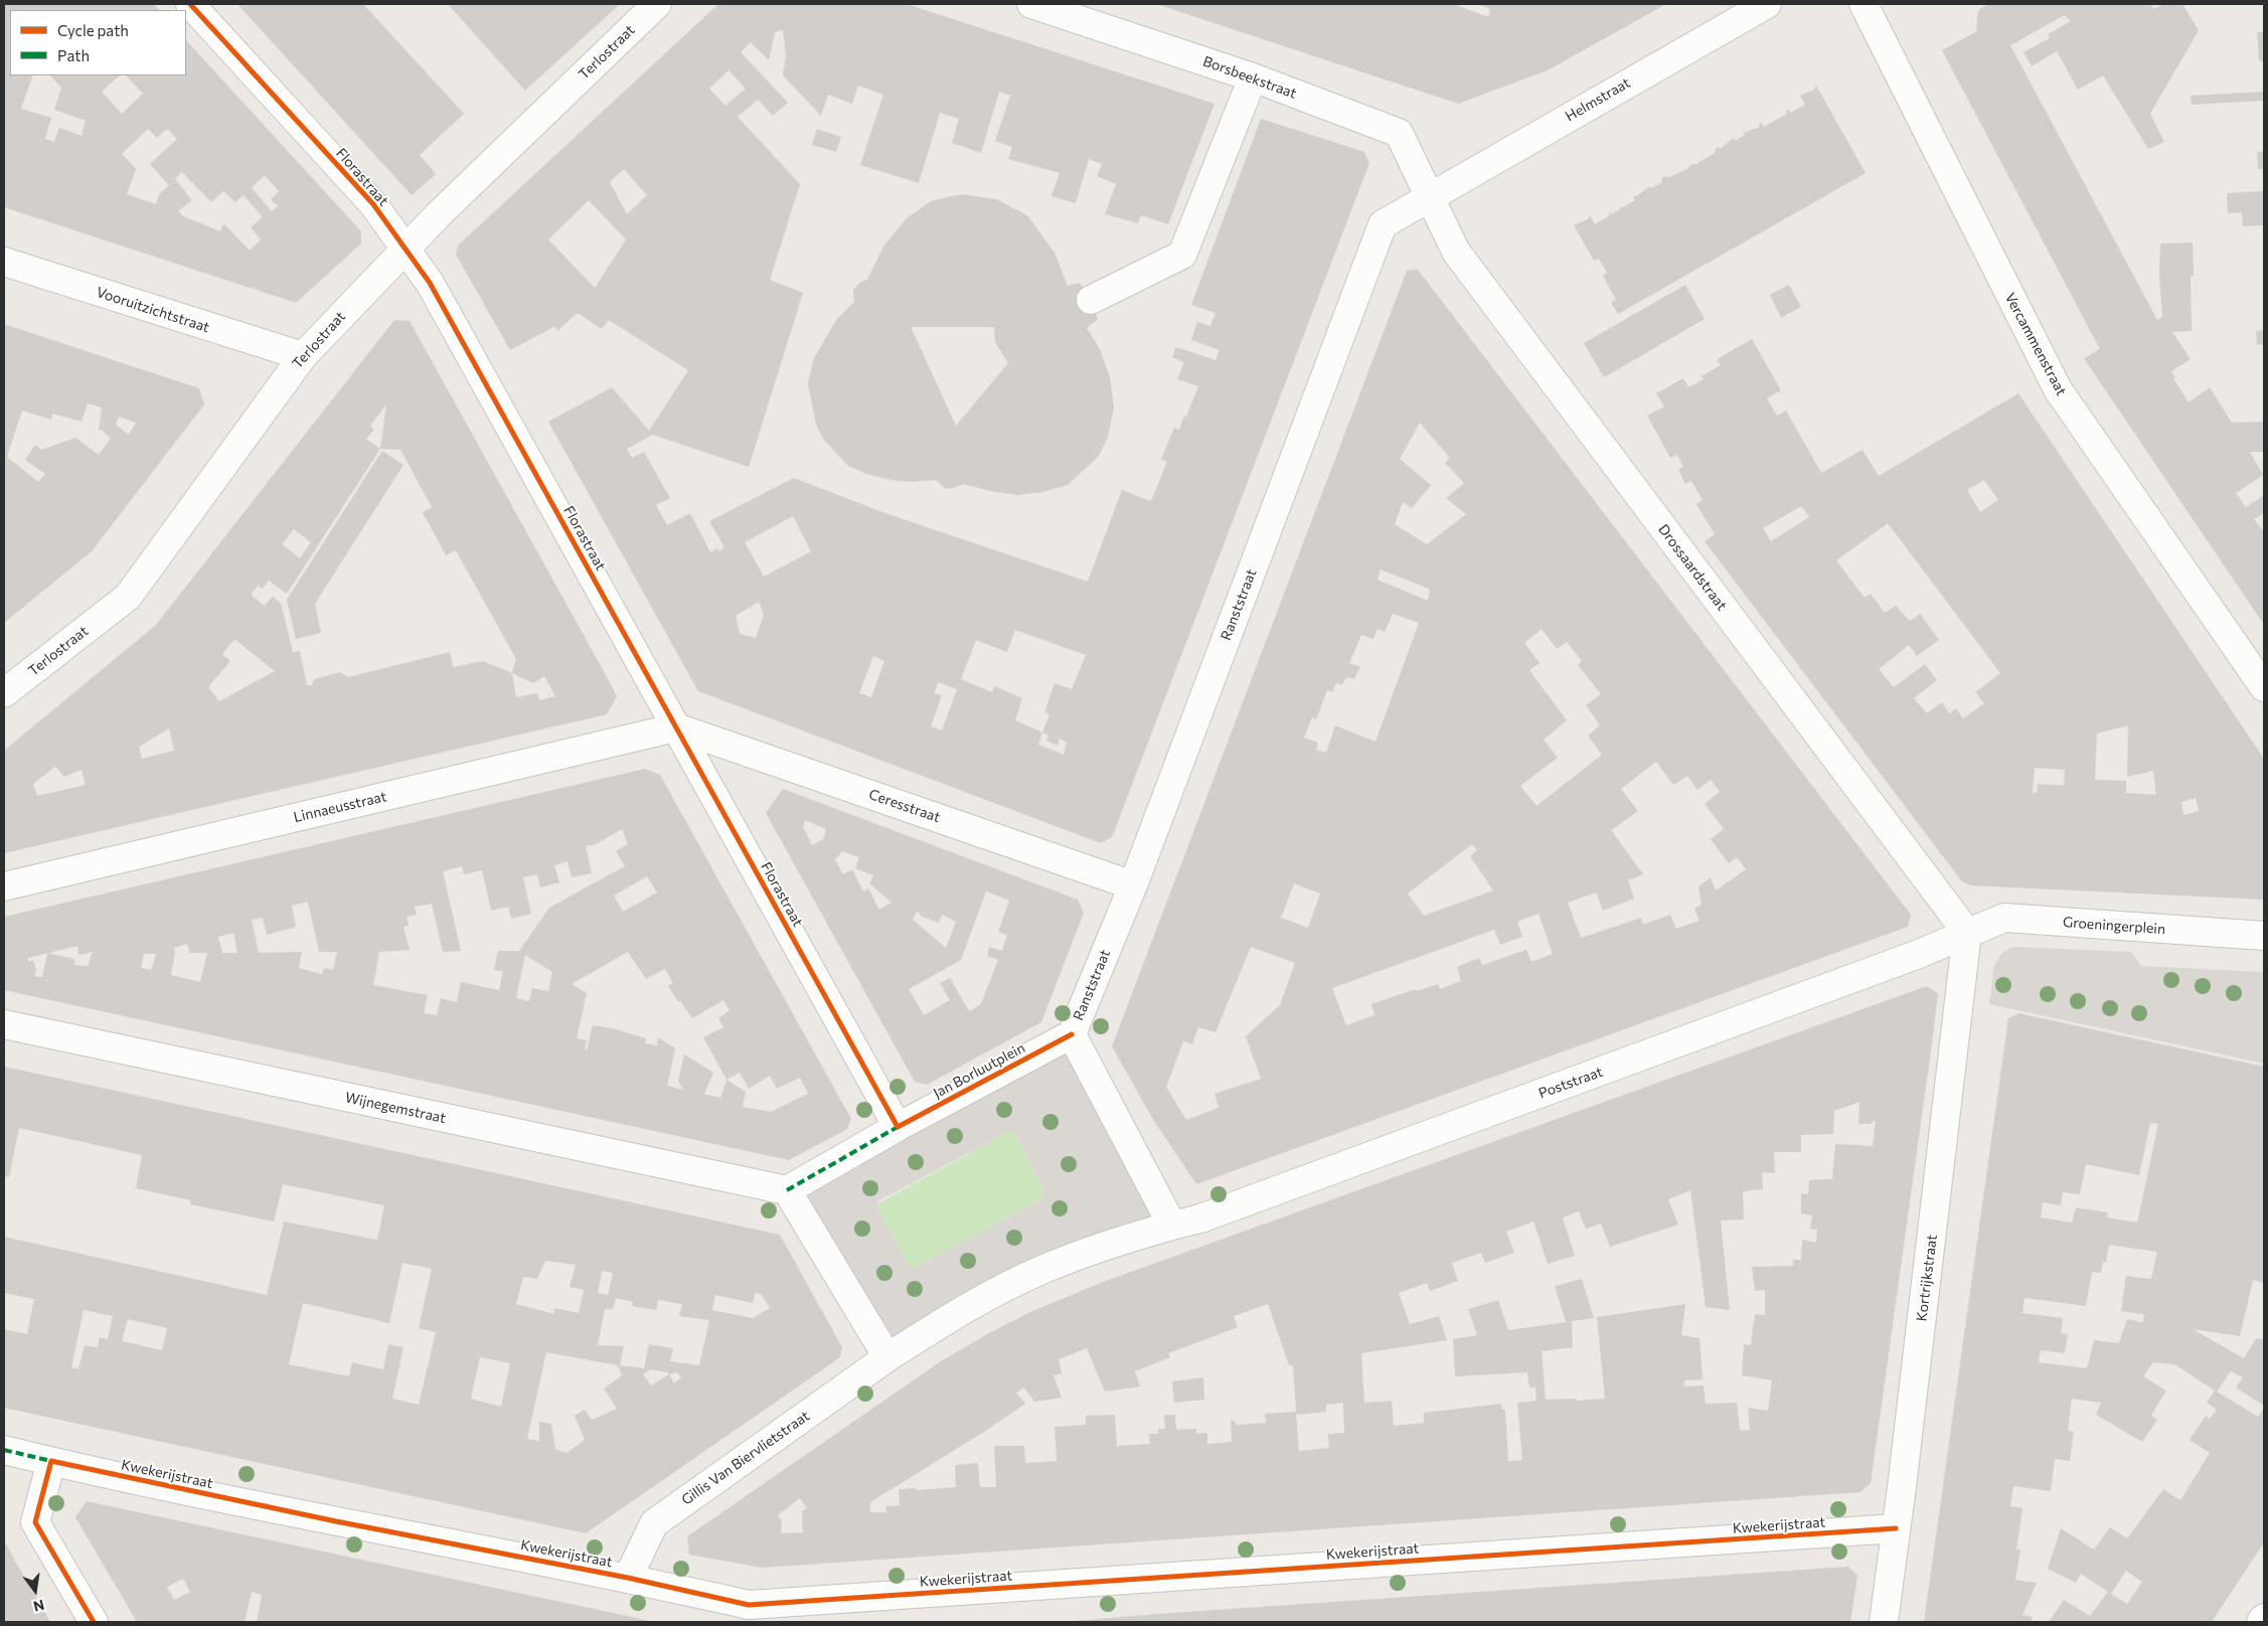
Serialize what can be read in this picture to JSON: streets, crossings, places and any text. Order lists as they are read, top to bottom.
{
  "streets": {
    "street": [
      "Terlostraat",
      "Borsbeekstraat",
      "Helmstraat",
      "Florastraat",
      "Vooruitzichtstraat",
      "Vercammenstraat",
      "Drossaardstraat",
      "Ranststraat",
      "Ceresstraat",
      "Linnaeusstraat",
      "Groeningerplein",
      "Jan Borluutplein",
      "Poststraat",
      "Wijnegemstraat",
      "Kortrijkstraat",
      "Gillis Van Biervlietstraat",
      "Kwekerijstraat"
    ]
  },
  "crossings": [
    ["Terlostraat", "Florastraat"],
    ["Terlostraat", "Vooruitzichtstraat"],
    ["Borsbeekstraat", "Helmstraat"],
    ["Borsbeekstraat", "Drossaardstraat"],
    ["Borsbeekstraat", "Ranststraat"],
    ["Helmstraat", "Drossaardstraat"],
    ["Helmstraat", "Ranststraat"],
    ["Florastraat", "Ceresstraat"],
    ["Florastraat", "Linnaeusstraat"],
    ["Florastraat", "Jan Borluutplein"],
    ["Drossaardstraat", "Ranststraat"],
    ["Drossaardstraat", "Groeningerplein"],
    ["Drossaardstraat", "Poststraat"],
    ["Drossaardstraat", "Kortrijkstraat"],
    ["Ranststraat", "Ceresstraat"],
    ["Ranststraat", "Jan Borluutplein"],
    ["Ceresstraat", "Linnaeusstraat"],
    ["Groeningerplein", "Poststraat"],
    ["Groeningerplein", "Kortrijkstraat"],
    ["Jan Borluutplein", "Wijnegemstraat"],
    ["Poststraat", "Kortrijkstraat"],
    ["Poststraat", "Gillis Van Biervlietstraat"],
    ["Kortrijkstraat", "Kwekerijstraat"],
    ["Gillis Van Biervlietstraat", "Kwekerijstraat"]
  ],
  "legend": ["Cycle path", "Path"],
  "north": "bottom"
}
